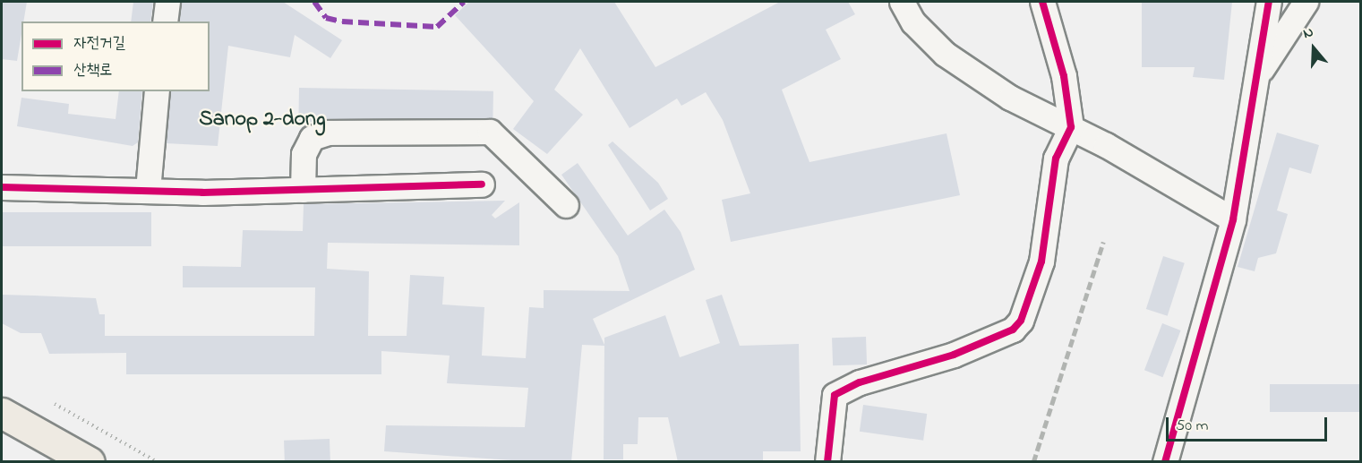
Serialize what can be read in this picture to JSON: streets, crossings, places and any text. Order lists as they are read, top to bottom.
{
  "districts": ["Sanop 2-dong"],
  "legend": ["자전거길", "산책로"],
  "scale_bar": "50 m",
  "north": "top"
}
